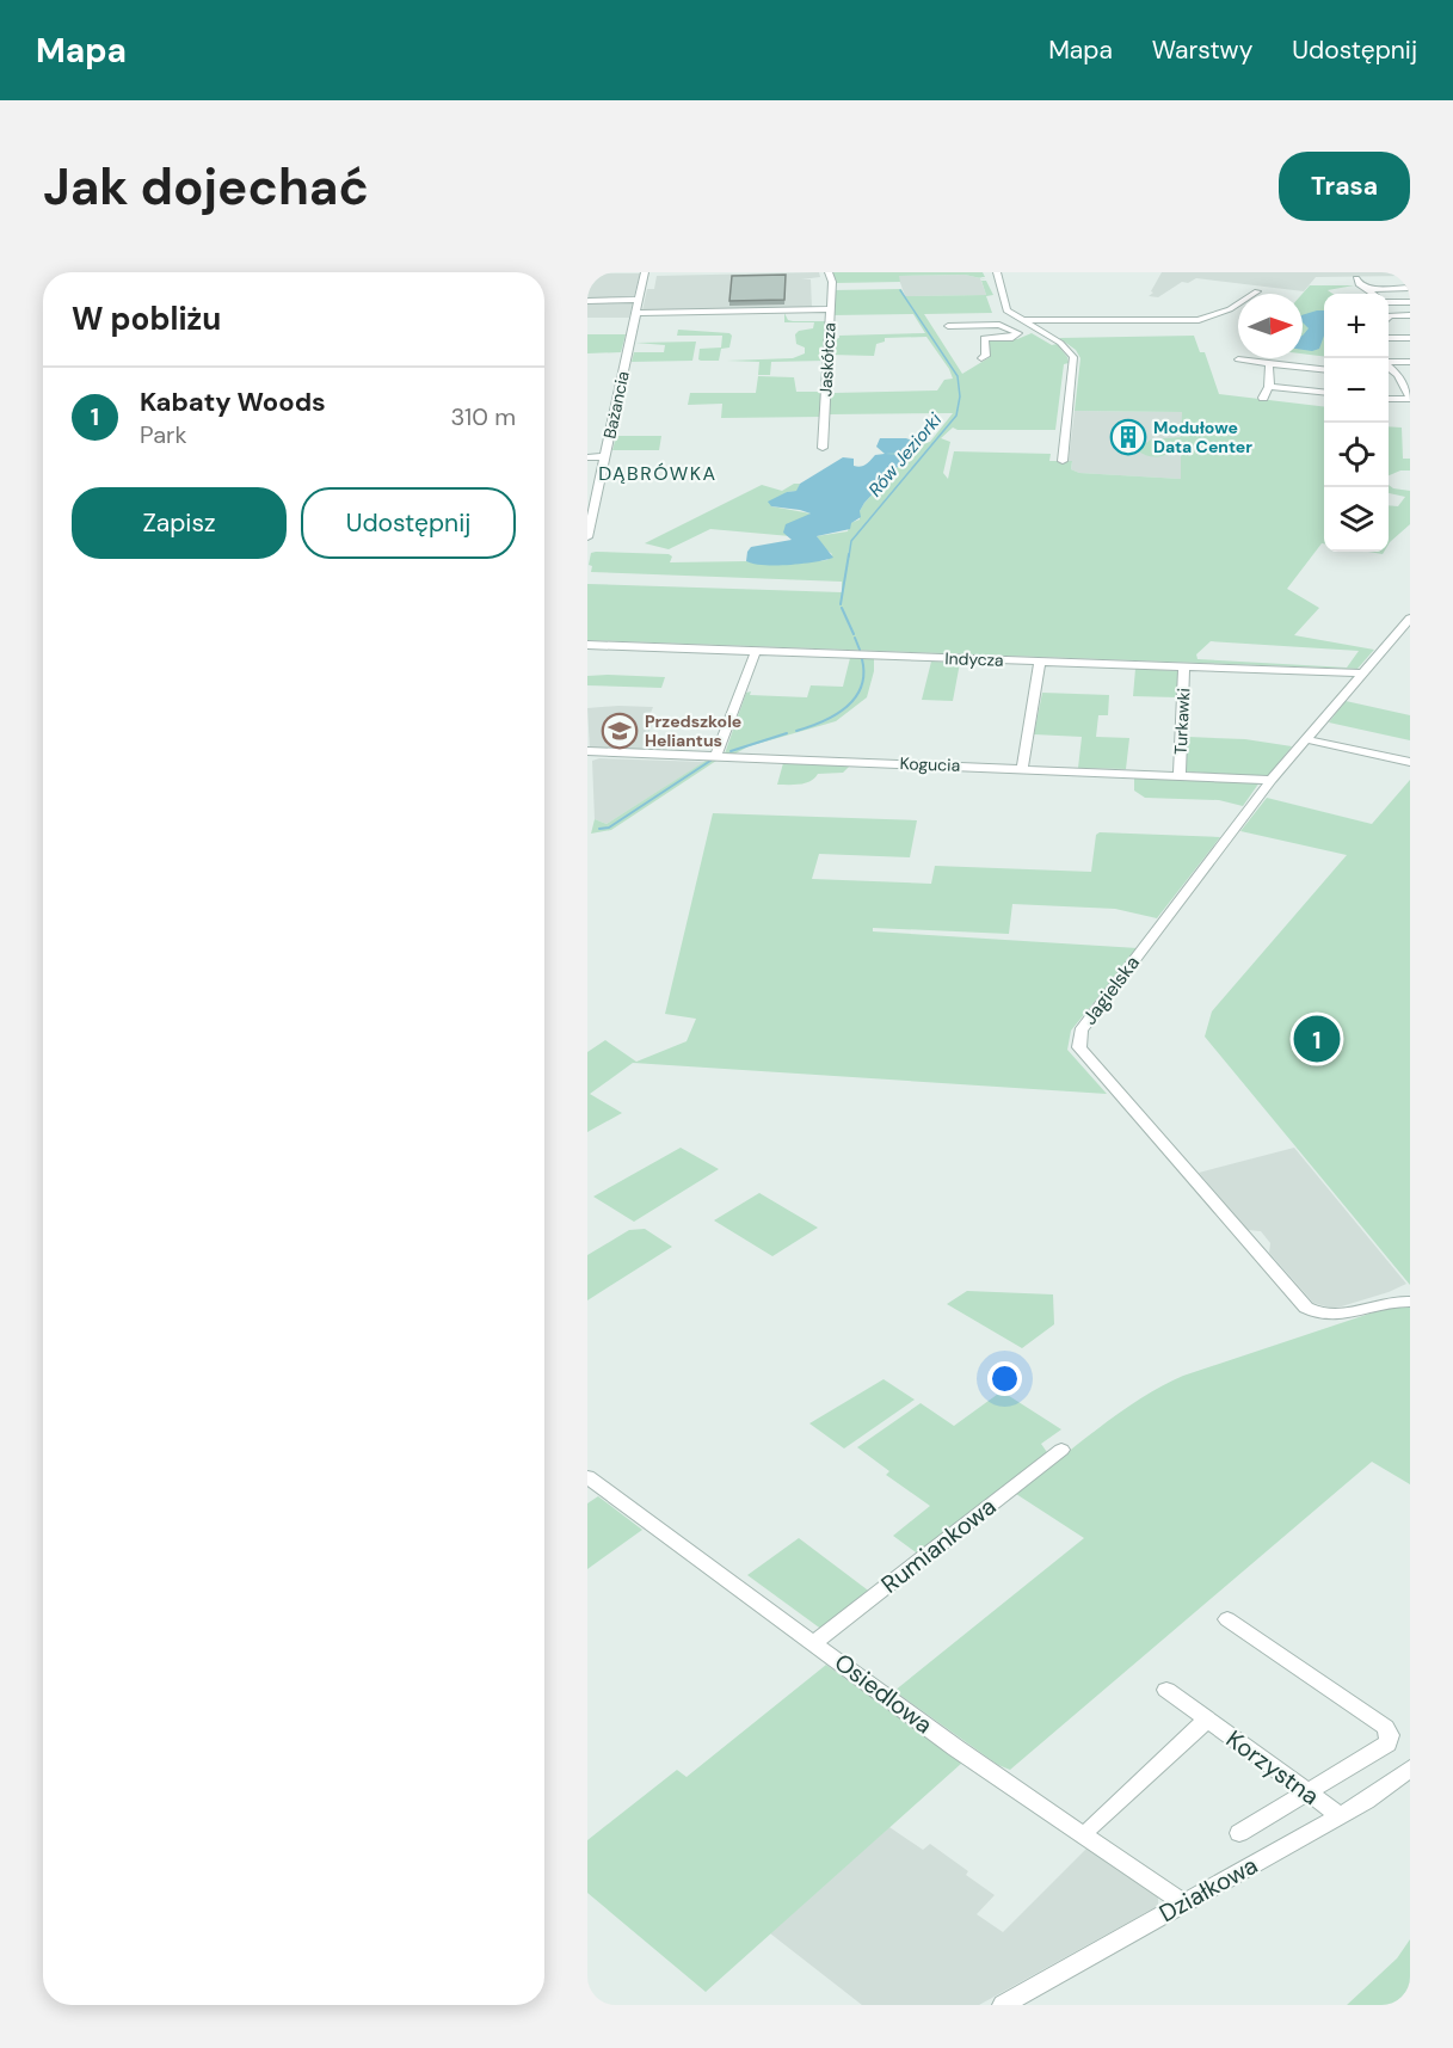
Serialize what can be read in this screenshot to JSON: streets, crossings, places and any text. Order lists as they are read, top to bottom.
{
  "streets": {
    "street": [
      "Jaskółcza",
      "Bażancia",
      "Indycza",
      "Turkawki",
      "Kogucia",
      "Jagielska",
      "Rumiankowa",
      "Osiedlowa",
      "Korzystna",
      "Działkowa"
    ]
  },
  "crossings": [
    ["Indycza", "Turkawki"],
    ["Indycza", "Jagielska"],
    ["Turkawki", "Kogucia"],
    ["Kogucia", "Jagielska"],
    ["Rumiankowa", "Osiedlowa"],
    ["Osiedlowa", "Działkowa"],
    ["Korzystna", "Działkowa"]
  ],
  "districts": ["DĄBRÓWKA"],
  "water": ["Rów Jeziorki"],
  "places": {
    "building": ["Modułowe Data Center"],
    "school or university": ["Przedszkole Heliantus"]
  },
  "north": "right",
  "page": {
    "header": "Mapa",
    "nav": ["Mapa", "Warstwy", "Udostępnij"],
    "buttons": [
      "Trasa",
      ["Zapisz", "Udostępnij"]
    ],
    "title": "Jak dojechać",
    "heading": "W pobliżu",
    "map_buttons": ["+", "−"],
    "list": [
      {
        "mark": "1",
        "name": "Kabaty Woods",
        "note": "Park",
        "value": "310 m"
      }
    ],
    "pins": "1"
  }
}
